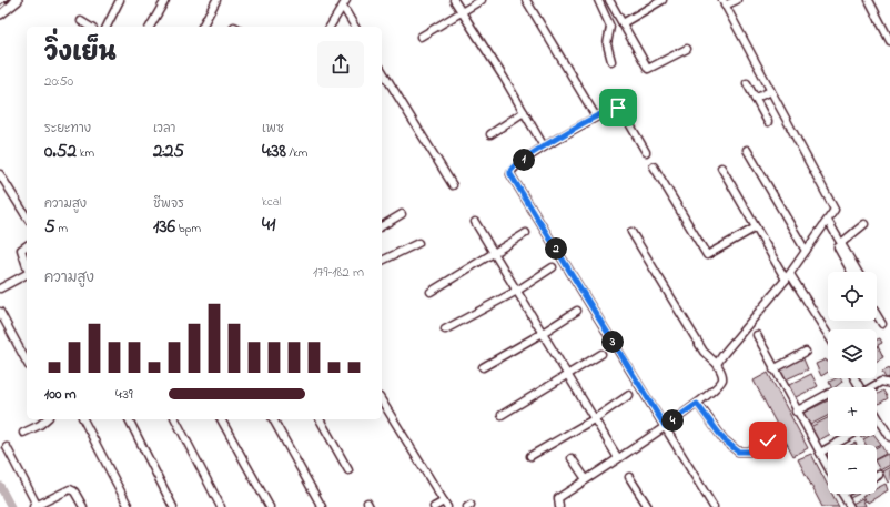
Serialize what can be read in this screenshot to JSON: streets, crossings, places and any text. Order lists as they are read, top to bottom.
{
  "page": {
    "heading": ["วิ่งเย็น", "20:50"],
    "stats": [
      ["ระยะทาง", "0.52 km"],
      ["เวลา", "2:25"],
      ["เพซ", "4:38 /km"],
      ["ความสูง", "5 m"],
      ["ชีพจร", "136 bpm"],
      ["kcal", "41"]
    ],
    "pins": [
      "1",
      "2",
      "3",
      "4"
    ],
    "chart": ["ความสูง", "179–182 m"],
    "map_buttons": ["+", "−"],
    "list": [
      {
        "name": "100 m",
        "note": "4:39"
      }
    ]
  }
}
